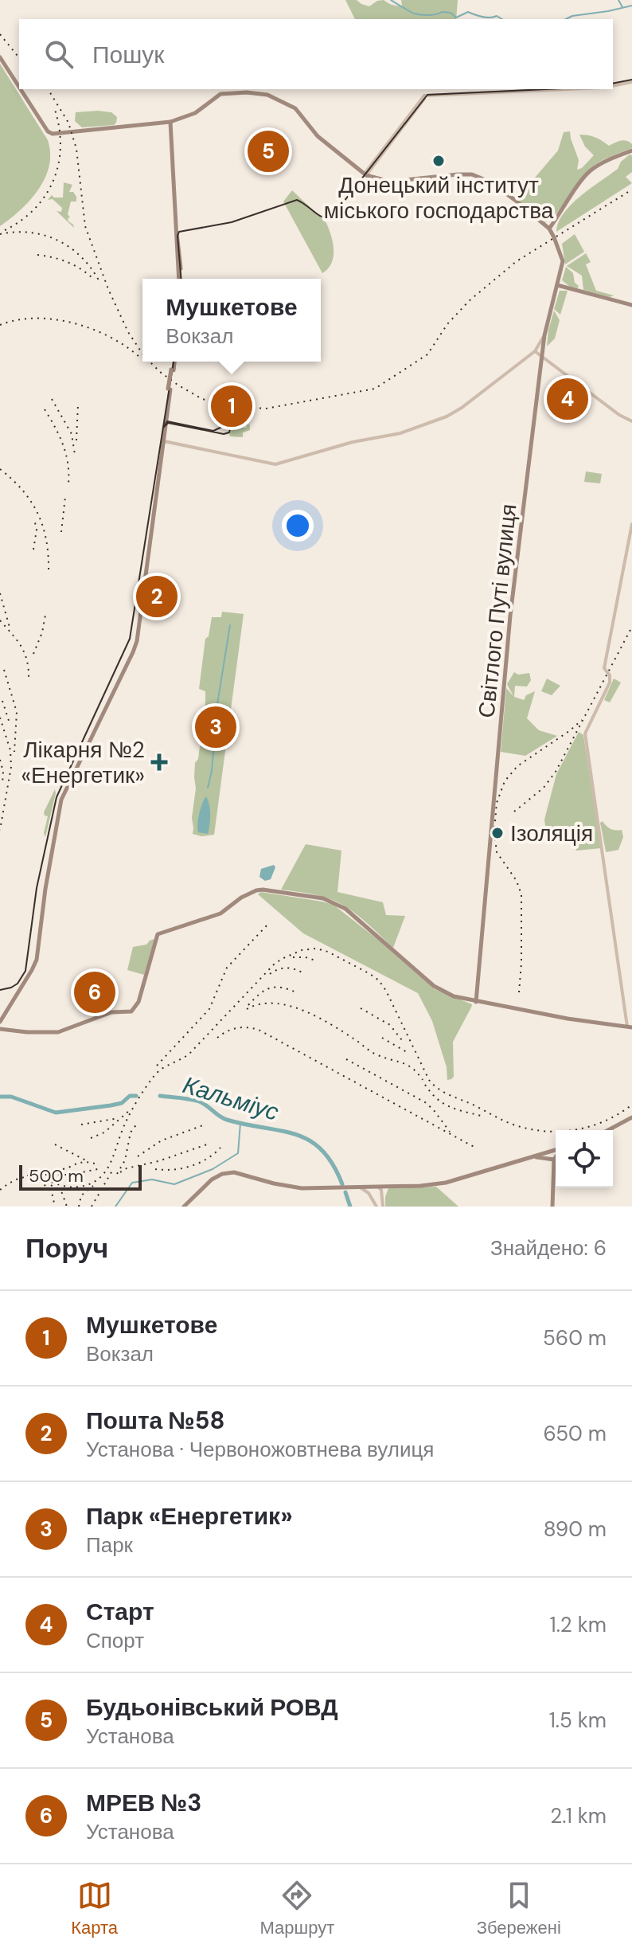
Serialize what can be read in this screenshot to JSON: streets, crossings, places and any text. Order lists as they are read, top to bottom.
{
  "streets": {
    "main road": ["Світлого Путі вулиця"]
  },
  "water": ["Кальміус"],
  "places": {
    "other": ["Донецький інститут міського господарства", "Ізоляція"],
    "health": ["Лікарня №2 «Енергетик»"]
  },
  "scale_bar": "500 m",
  "page": {
    "search": "Пошук",
    "pins": [
      "5",
      "4",
      "1",
      "2",
      "3",
      "6"
    ],
    "popup": ["Мушкетове", "Вокзал"],
    "scale": "500 m",
    "heading": ["Поруч", "Знайдено: 6"],
    "list": [
      {
        "mark": "1",
        "name": "Мушкетове",
        "note": "Вокзал",
        "value": "560 m"
      },
      {
        "mark": "2",
        "name": "Пошта №58",
        "note": "Установа · Червоножовтнева вулиця",
        "value": "650 m"
      },
      {
        "mark": "3",
        "name": "Парк «Енергетик»",
        "note": "Парк",
        "value": "890 m"
      },
      {
        "mark": "4",
        "name": "Старт",
        "note": "Спорт",
        "value": "1.2 km"
      },
      {
        "mark": "5",
        "name": "Будьонівський РОВД",
        "note": "Установа",
        "value": "1.5 km"
      },
      {
        "mark": "6",
        "name": "МРЕВ №3",
        "note": "Установа",
        "value": "2.1 km"
      }
    ],
    "nav": ["Карта", "Маршрут", "Збережені"]
  }
}
